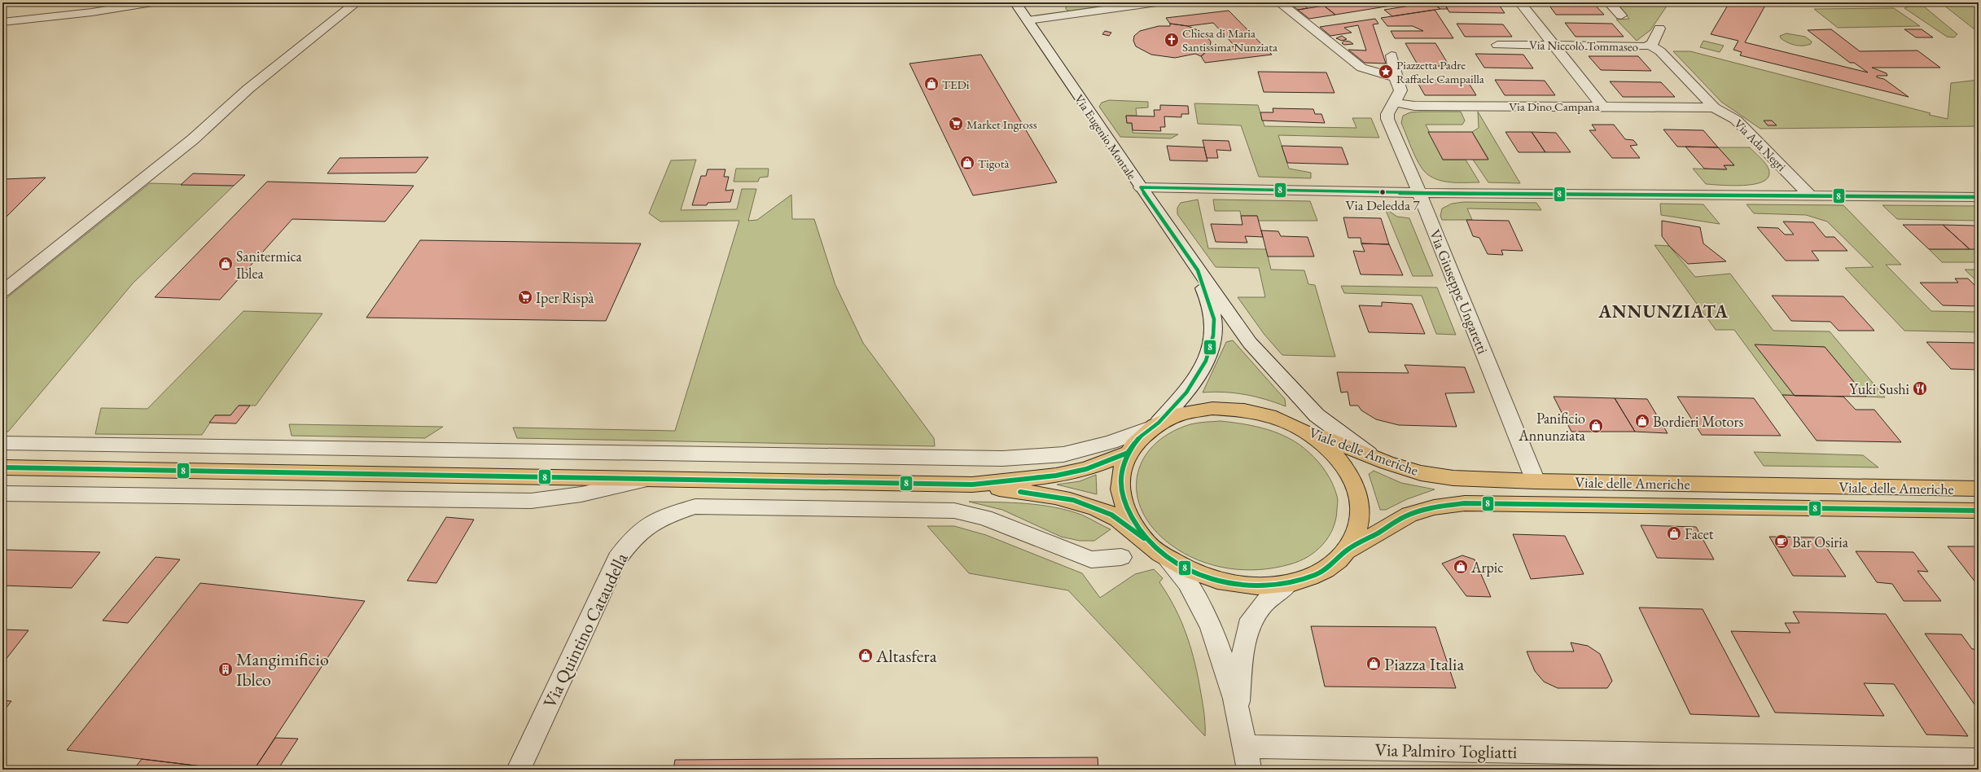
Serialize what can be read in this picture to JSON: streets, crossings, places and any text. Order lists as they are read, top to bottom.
{
  "streets": {
    "main road": ["Viale delle Americhe"],
    "street": [
      "Via Niccolò Tommaseo",
      "Via Dino Campana",
      "Via Eugenio Montale",
      "Via Ada Negri",
      "Via Giuseppe Ungaretti",
      "Via Quintino Cataudella",
      "Via Palmiro Togliatti"
    ]
  },
  "crossings": [
    ["Via Niccolò Tommaseo", "Via Ada Negri"],
    ["Via Dino Campana", "Via Ada Negri"],
    ["Via Dino Campana", "Via Giuseppe Ungaretti"],
    ["Via Giuseppe Ungaretti", "Viale delle Americhe"]
  ],
  "districts": ["ANNUNZIATA"],
  "places": {
    "church": ["Chiesa di Maria Santissima Nunziata"],
    "place": ["Piazzetta Padre Raffaele Campailla"],
    "shop": [
      "TEDi",
      "Tigotà",
      "Sanitermica Iblea",
      "Bordieri Motors",
      "Panificio Annunziata",
      "Facet",
      "Arpic",
      "Altasfera",
      "Piazza Italia"
    ],
    "supermarket": ["Market Ingross", "Iper Rispà"],
    "other": ["Via Deledda 7"],
    "restaurant": ["Yuki Sushi"],
    "cafe": ["Bar Osiria"],
    "building": ["Mangimificio Ibleo"]
  },
  "lines": ["transit line 8"]
}
